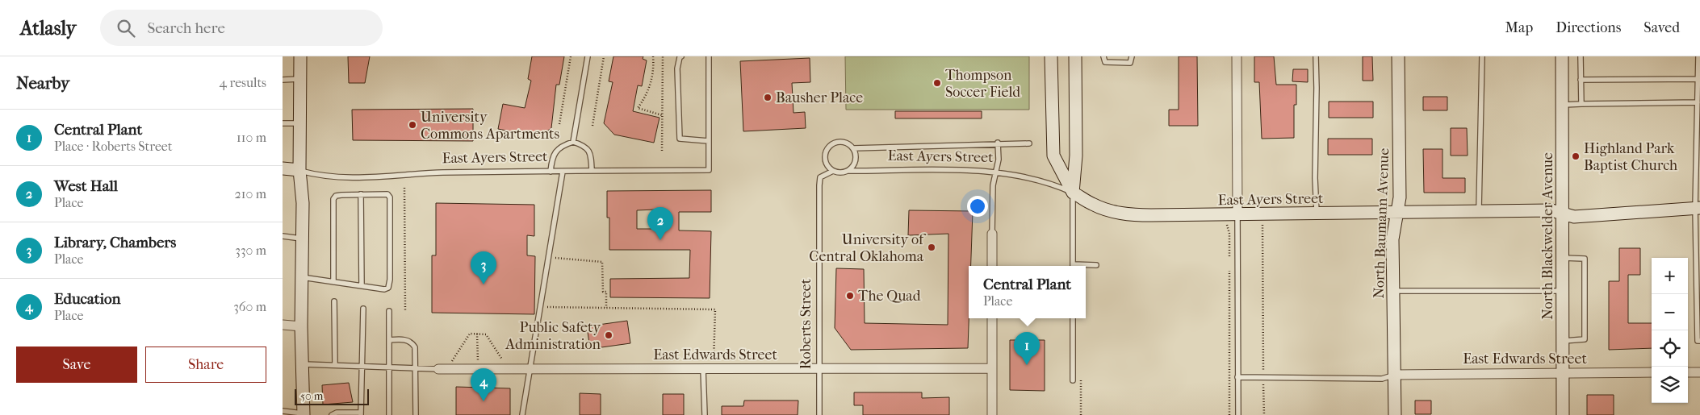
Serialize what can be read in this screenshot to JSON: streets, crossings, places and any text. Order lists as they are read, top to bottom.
{
  "streets": {
    "street": [
      "East Ayers Street",
      "North Baumann Avenue",
      "North Blackwelder Avenue",
      "East Edwards Street"
    ],
    "lane": ["Roberts Street"]
  },
  "crossings": [
    ["East Ayers Street", "North Baumann Avenue"],
    ["East Ayers Street", "North Blackwelder Avenue"],
    ["East Ayers Street", "Roberts Street"],
    ["North Baumann Avenue", "East Edwards Street"],
    ["North Blackwelder Avenue", "East Edwards Street"],
    ["Roberts Street", "East Edwards Street"]
  ],
  "places": [
    "Thompson Soccer Field",
    "Bausher Place",
    "University Commons Apartments",
    "Highland Park Baptist Church",
    "University of Central Oklahoma",
    "The Quad",
    "Public Safety Administration"
  ],
  "scale_bar": "50 m",
  "page": {
    "header": "Atlasly",
    "search": "Search here",
    "nav": ["Map", "Directions", "Saved"],
    "heading": ["Nearby", "4 results"],
    "list": [
      {
        "mark": "1",
        "name": "Central Plant",
        "note": "Place · Roberts Street",
        "value": "110 m"
      },
      {
        "mark": "2",
        "name": "West Hall",
        "note": "Place",
        "value": "210 m"
      },
      {
        "mark": "3",
        "name": "Library, Chambers",
        "note": "Place",
        "value": "330 m"
      },
      {
        "mark": "4",
        "name": "Education",
        "note": "Place",
        "value": "360 m"
      }
    ],
    "pins": [
      "2",
      "3",
      "1",
      "4"
    ],
    "map_buttons": ["+", "−"],
    "popup": ["Central Plant", "Place"],
    "buttons": ["Save", "Share"],
    "scale": "50 m"
  }
}
